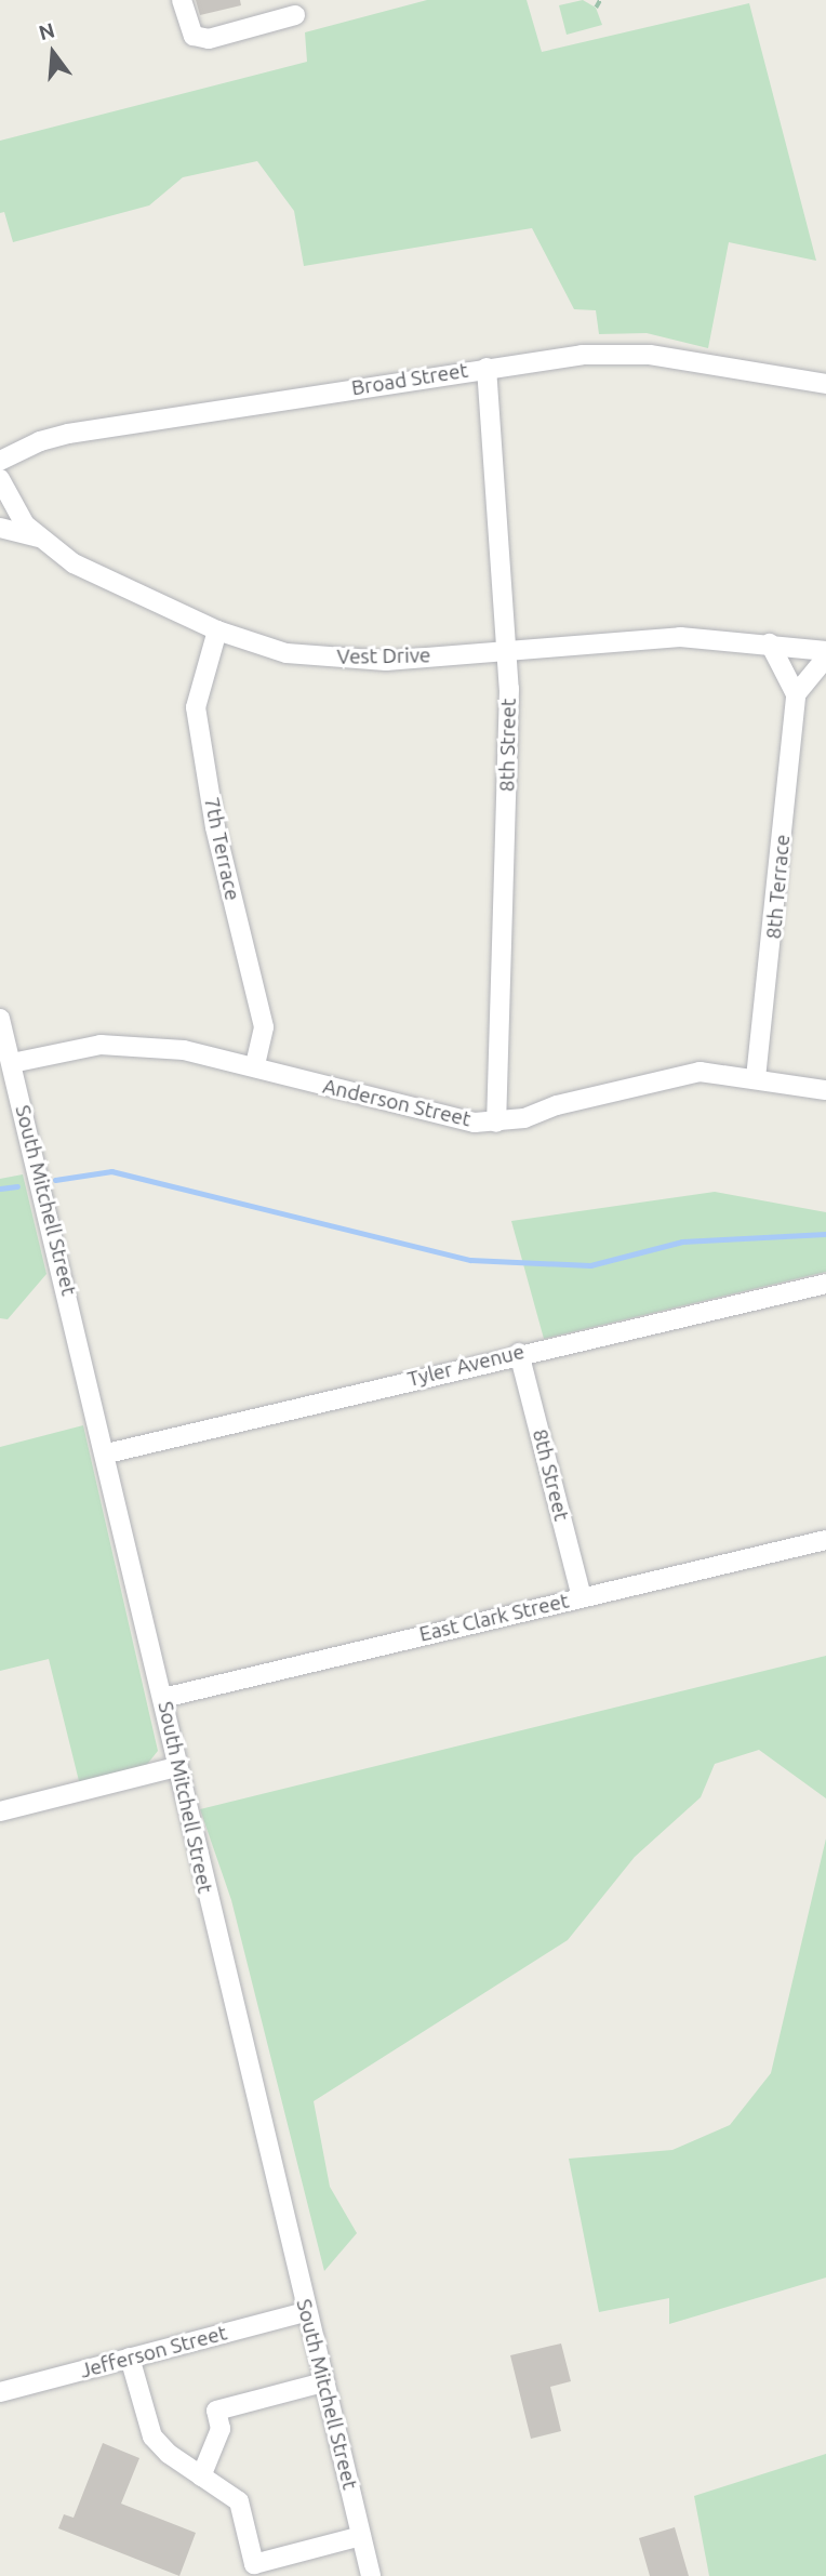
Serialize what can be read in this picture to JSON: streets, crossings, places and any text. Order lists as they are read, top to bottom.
{
  "streets": {
    "street": [
      "Broad Street",
      "Vest Drive",
      "8th Street",
      "7th Terrace",
      "8th Terrace",
      "Anderson Street",
      "South Mitchell Street",
      "Tyler Avenue",
      "East Clark Street",
      "Jefferson Street"
    ]
  },
  "crossings": [
    ["Broad Street", "8th Street"],
    ["Vest Drive", "8th Street"],
    ["Vest Drive", "7th Terrace"],
    ["8th Street", "Anderson Street"],
    ["8th Street", "Tyler Avenue"],
    ["8th Street", "East Clark Street"],
    ["7th Terrace", "Anderson Street"],
    ["8th Terrace", "Anderson Street"],
    ["Anderson Street", "South Mitchell Street"],
    ["South Mitchell Street", "Tyler Avenue"],
    ["South Mitchell Street", "East Clark Street"],
    ["South Mitchell Street", "Jefferson Street"]
  ],
  "north": "top"
}
